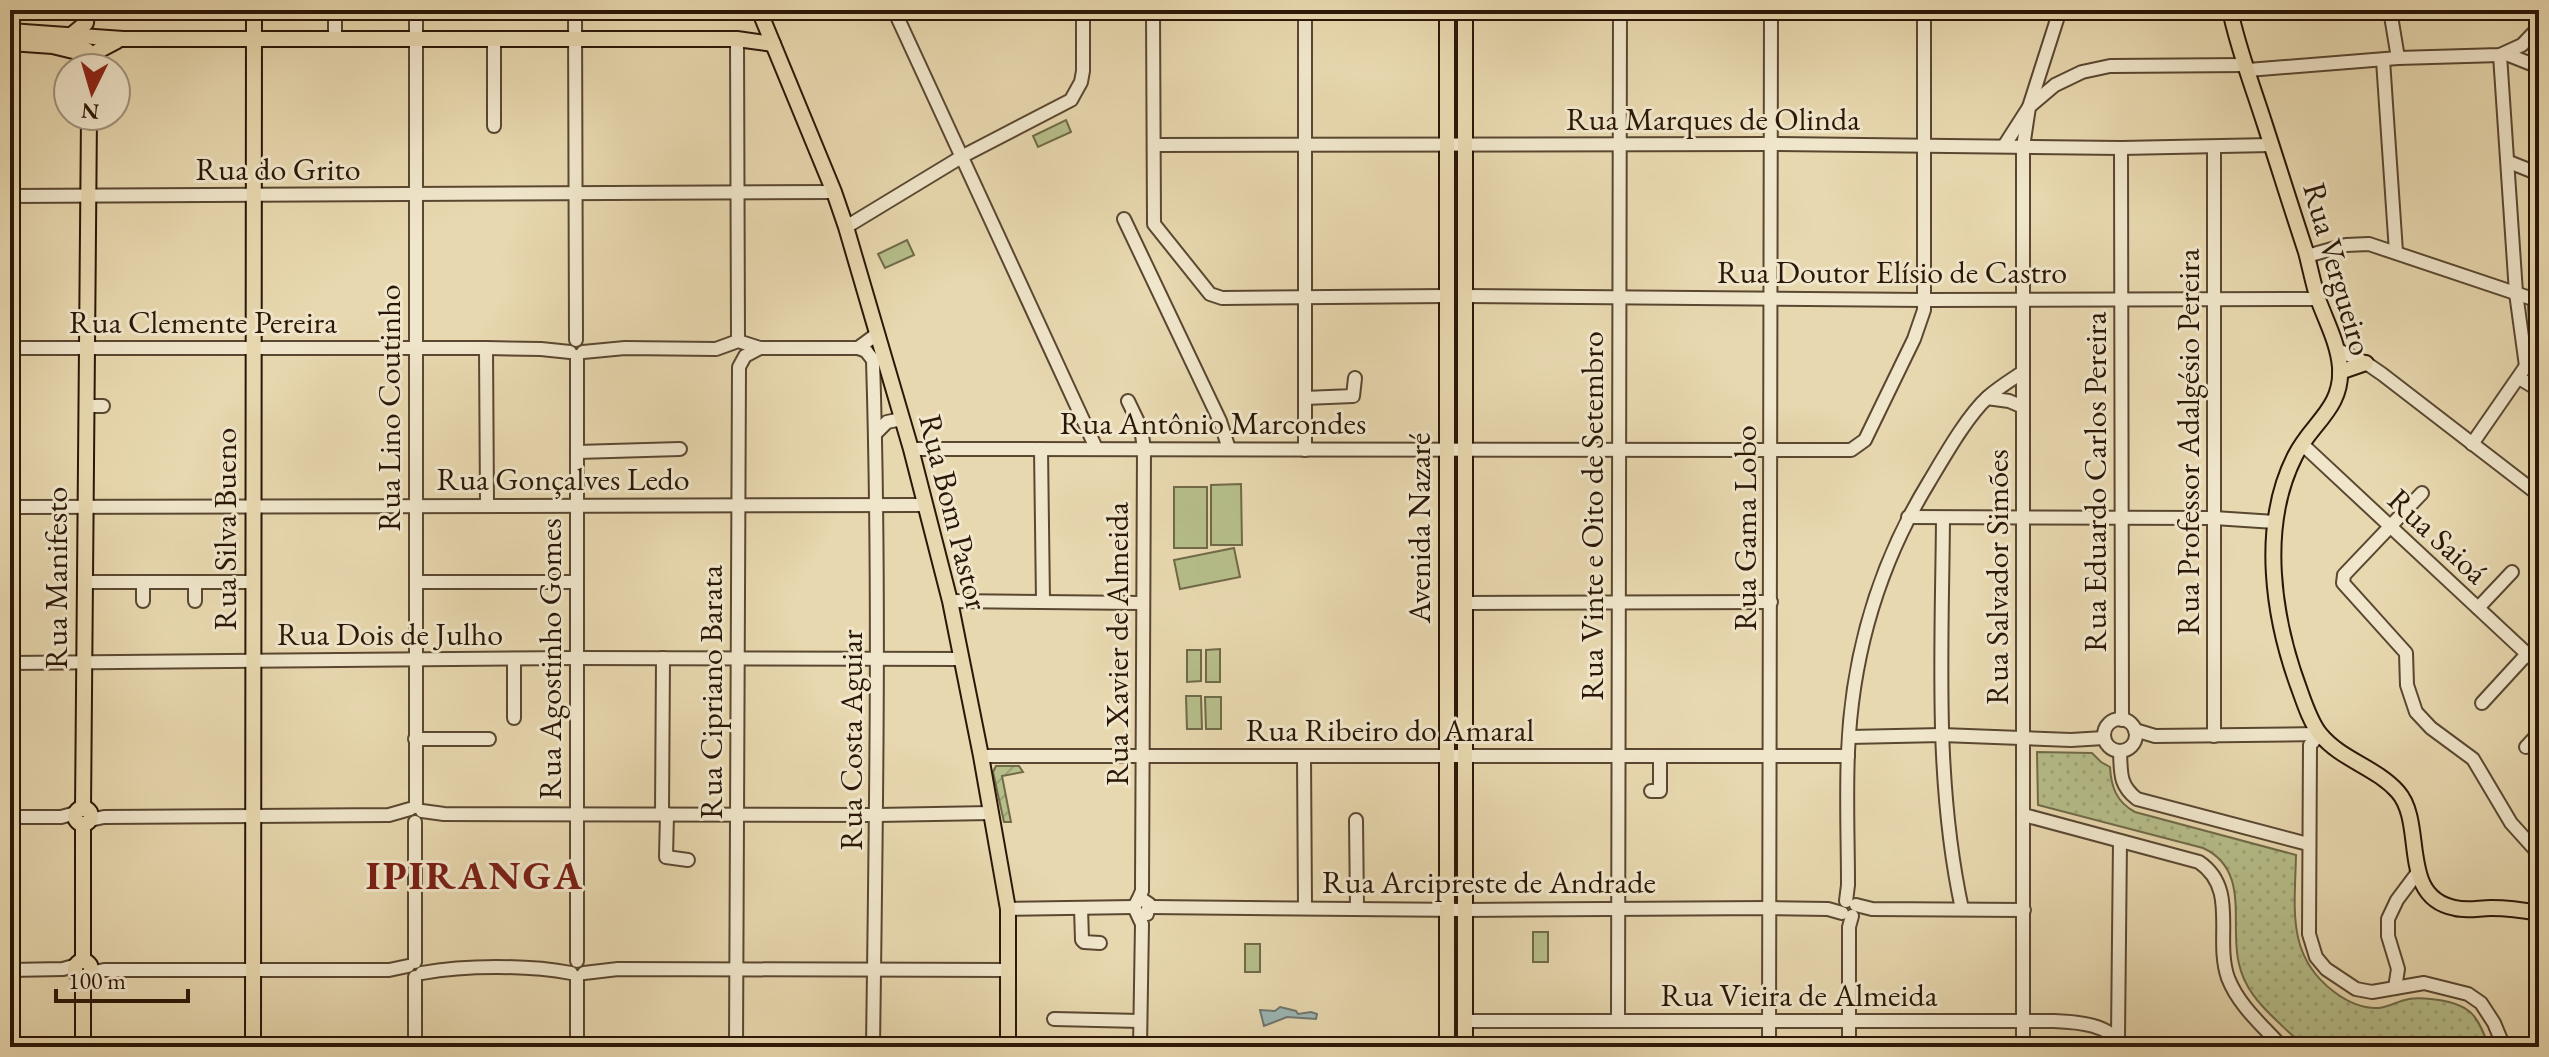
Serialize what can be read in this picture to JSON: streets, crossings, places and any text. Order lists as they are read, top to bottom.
{
  "streets": {
    "main road": [
      "Rua Vergueiro",
      "Rua Bom Pastor",
      "Avenida Nazaré",
      "Rua Silva Bueno",
      "Rua Manifesto"
    ],
    "street": [
      "Rua Marques de Olinda",
      "Rua do Grito",
      "Rua Doutor Elísio de Castro",
      "Rua Clemente Pereira",
      "Rua Lino Coutinho",
      "Rua Antônio Marcondes",
      "Rua Professor Adalgésio Pereira",
      "Rua Gonçalves Ledo",
      "Rua Eduardo Carlos Pereira",
      "Rua Vinte e Oito de Setembro",
      "Rua Gama Lobo",
      "Rua Saioá",
      "Rua Salvador Simões",
      "Rua Dois de Julho",
      "Rua Xavier de Almeida",
      "Rua Agostinho Gomes",
      "Rua Cipriano Barata",
      "Rua Ribeiro do Amaral",
      "Rua Costa Aguiar",
      "Rua Arcipreste de Andrade",
      "Rua Vieira de Almeida"
    ]
  },
  "crossings": [
    ["Rua Marques de Olinda", "Rua Vergueiro"],
    ["Rua Marques de Olinda", "Rua Professor Adalgésio Pereira"],
    ["Rua Marques de Olinda", "Rua Eduardo Carlos Pereira"],
    ["Rua Marques de Olinda", "Rua Vinte e Oito de Setembro"],
    ["Rua Marques de Olinda", "Avenida Nazaré"],
    ["Rua Marques de Olinda", "Rua Gama Lobo"],
    ["Rua Marques de Olinda", "Rua Salvador Simões"],
    ["Rua do Grito", "Rua Lino Coutinho"],
    ["Rua do Grito", "Rua Bom Pastor"],
    ["Rua do Grito", "Rua Silva Bueno"],
    ["Rua do Grito", "Rua Manifesto"],
    ["Rua do Grito", "Rua Agostinho Gomes"],
    ["Rua Vergueiro", "Rua Doutor Elísio de Castro"],
    ["Rua Vergueiro", "Rua Saioá"],
    ["Rua Doutor Elísio de Castro", "Rua Antônio Marcondes"],
    ["Rua Doutor Elísio de Castro", "Rua Professor Adalgésio Pereira"],
    ["Rua Doutor Elísio de Castro", "Rua Eduardo Carlos Pereira"],
    ["Rua Doutor Elísio de Castro", "Rua Vinte e Oito de Setembro"],
    ["Rua Doutor Elísio de Castro", "Avenida Nazaré"],
    ["Rua Doutor Elísio de Castro", "Rua Gama Lobo"],
    ["Rua Doutor Elísio de Castro", "Rua Salvador Simões"],
    ["Rua Clemente Pereira", "Rua Lino Coutinho"],
    ["Rua Clemente Pereira", "Rua Silva Bueno"],
    ["Rua Clemente Pereira", "Rua Manifesto"],
    ["Rua Clemente Pereira", "Rua Agostinho Gomes"],
    ["Rua Clemente Pereira", "Rua Costa Aguiar"],
    ["Rua Lino Coutinho", "Rua Gonçalves Ledo"],
    ["Rua Lino Coutinho", "Rua Dois de Julho"],
    ["Rua Antônio Marcondes", "Rua Bom Pastor"],
    ["Rua Antônio Marcondes", "Rua Vinte e Oito de Setembro"],
    ["Rua Antônio Marcondes", "Avenida Nazaré"],
    ["Rua Antônio Marcondes", "Rua Gama Lobo"],
    ["Rua Antônio Marcondes", "Rua Xavier de Almeida"],
    ["Rua Gonçalves Ledo", "Rua Bom Pastor"],
    ["Rua Gonçalves Ledo", "Rua Silva Bueno"],
    ["Rua Gonçalves Ledo", "Rua Manifesto"],
    ["Rua Gonçalves Ledo", "Rua Agostinho Gomes"],
    ["Rua Gonçalves Ledo", "Rua Cipriano Barata"],
    ["Rua Gonçalves Ledo", "Rua Costa Aguiar"],
    ["Rua Bom Pastor", "Rua Dois de Julho"],
    ["Rua Bom Pastor", "Rua Ribeiro do Amaral"],
    ["Rua Bom Pastor", "Rua Arcipreste de Andrade"],
    ["Rua Vinte e Oito de Setembro", "Rua Ribeiro do Amaral"],
    ["Rua Vinte e Oito de Setembro", "Rua Arcipreste de Andrade"],
    ["Rua Vinte e Oito de Setembro", "Rua Vieira de Almeida"],
    ["Avenida Nazaré", "Rua Ribeiro do Amaral"],
    ["Avenida Nazaré", "Rua Arcipreste de Andrade"],
    ["Avenida Nazaré", "Rua Vieira de Almeida"],
    ["Rua Gama Lobo", "Rua Ribeiro do Amaral"],
    ["Rua Gama Lobo", "Rua Arcipreste de Andrade"],
    ["Rua Gama Lobo", "Rua Vieira de Almeida"],
    ["Rua Silva Bueno", "Rua Dois de Julho"],
    ["Rua Salvador Simões", "Rua Vieira de Almeida"],
    ["Rua Manifesto", "Rua Dois de Julho"],
    ["Rua Dois de Julho", "Rua Agostinho Gomes"],
    ["Rua Dois de Julho", "Rua Cipriano Barata"],
    ["Rua Dois de Julho", "Rua Costa Aguiar"],
    ["Rua Xavier de Almeida", "Rua Ribeiro do Amaral"],
    ["Rua Xavier de Almeida", "Rua Arcipreste de Andrade"]
  ],
  "districts": ["IPIRANGA"],
  "scale_bar": "100 m",
  "north": "bottom"
}
